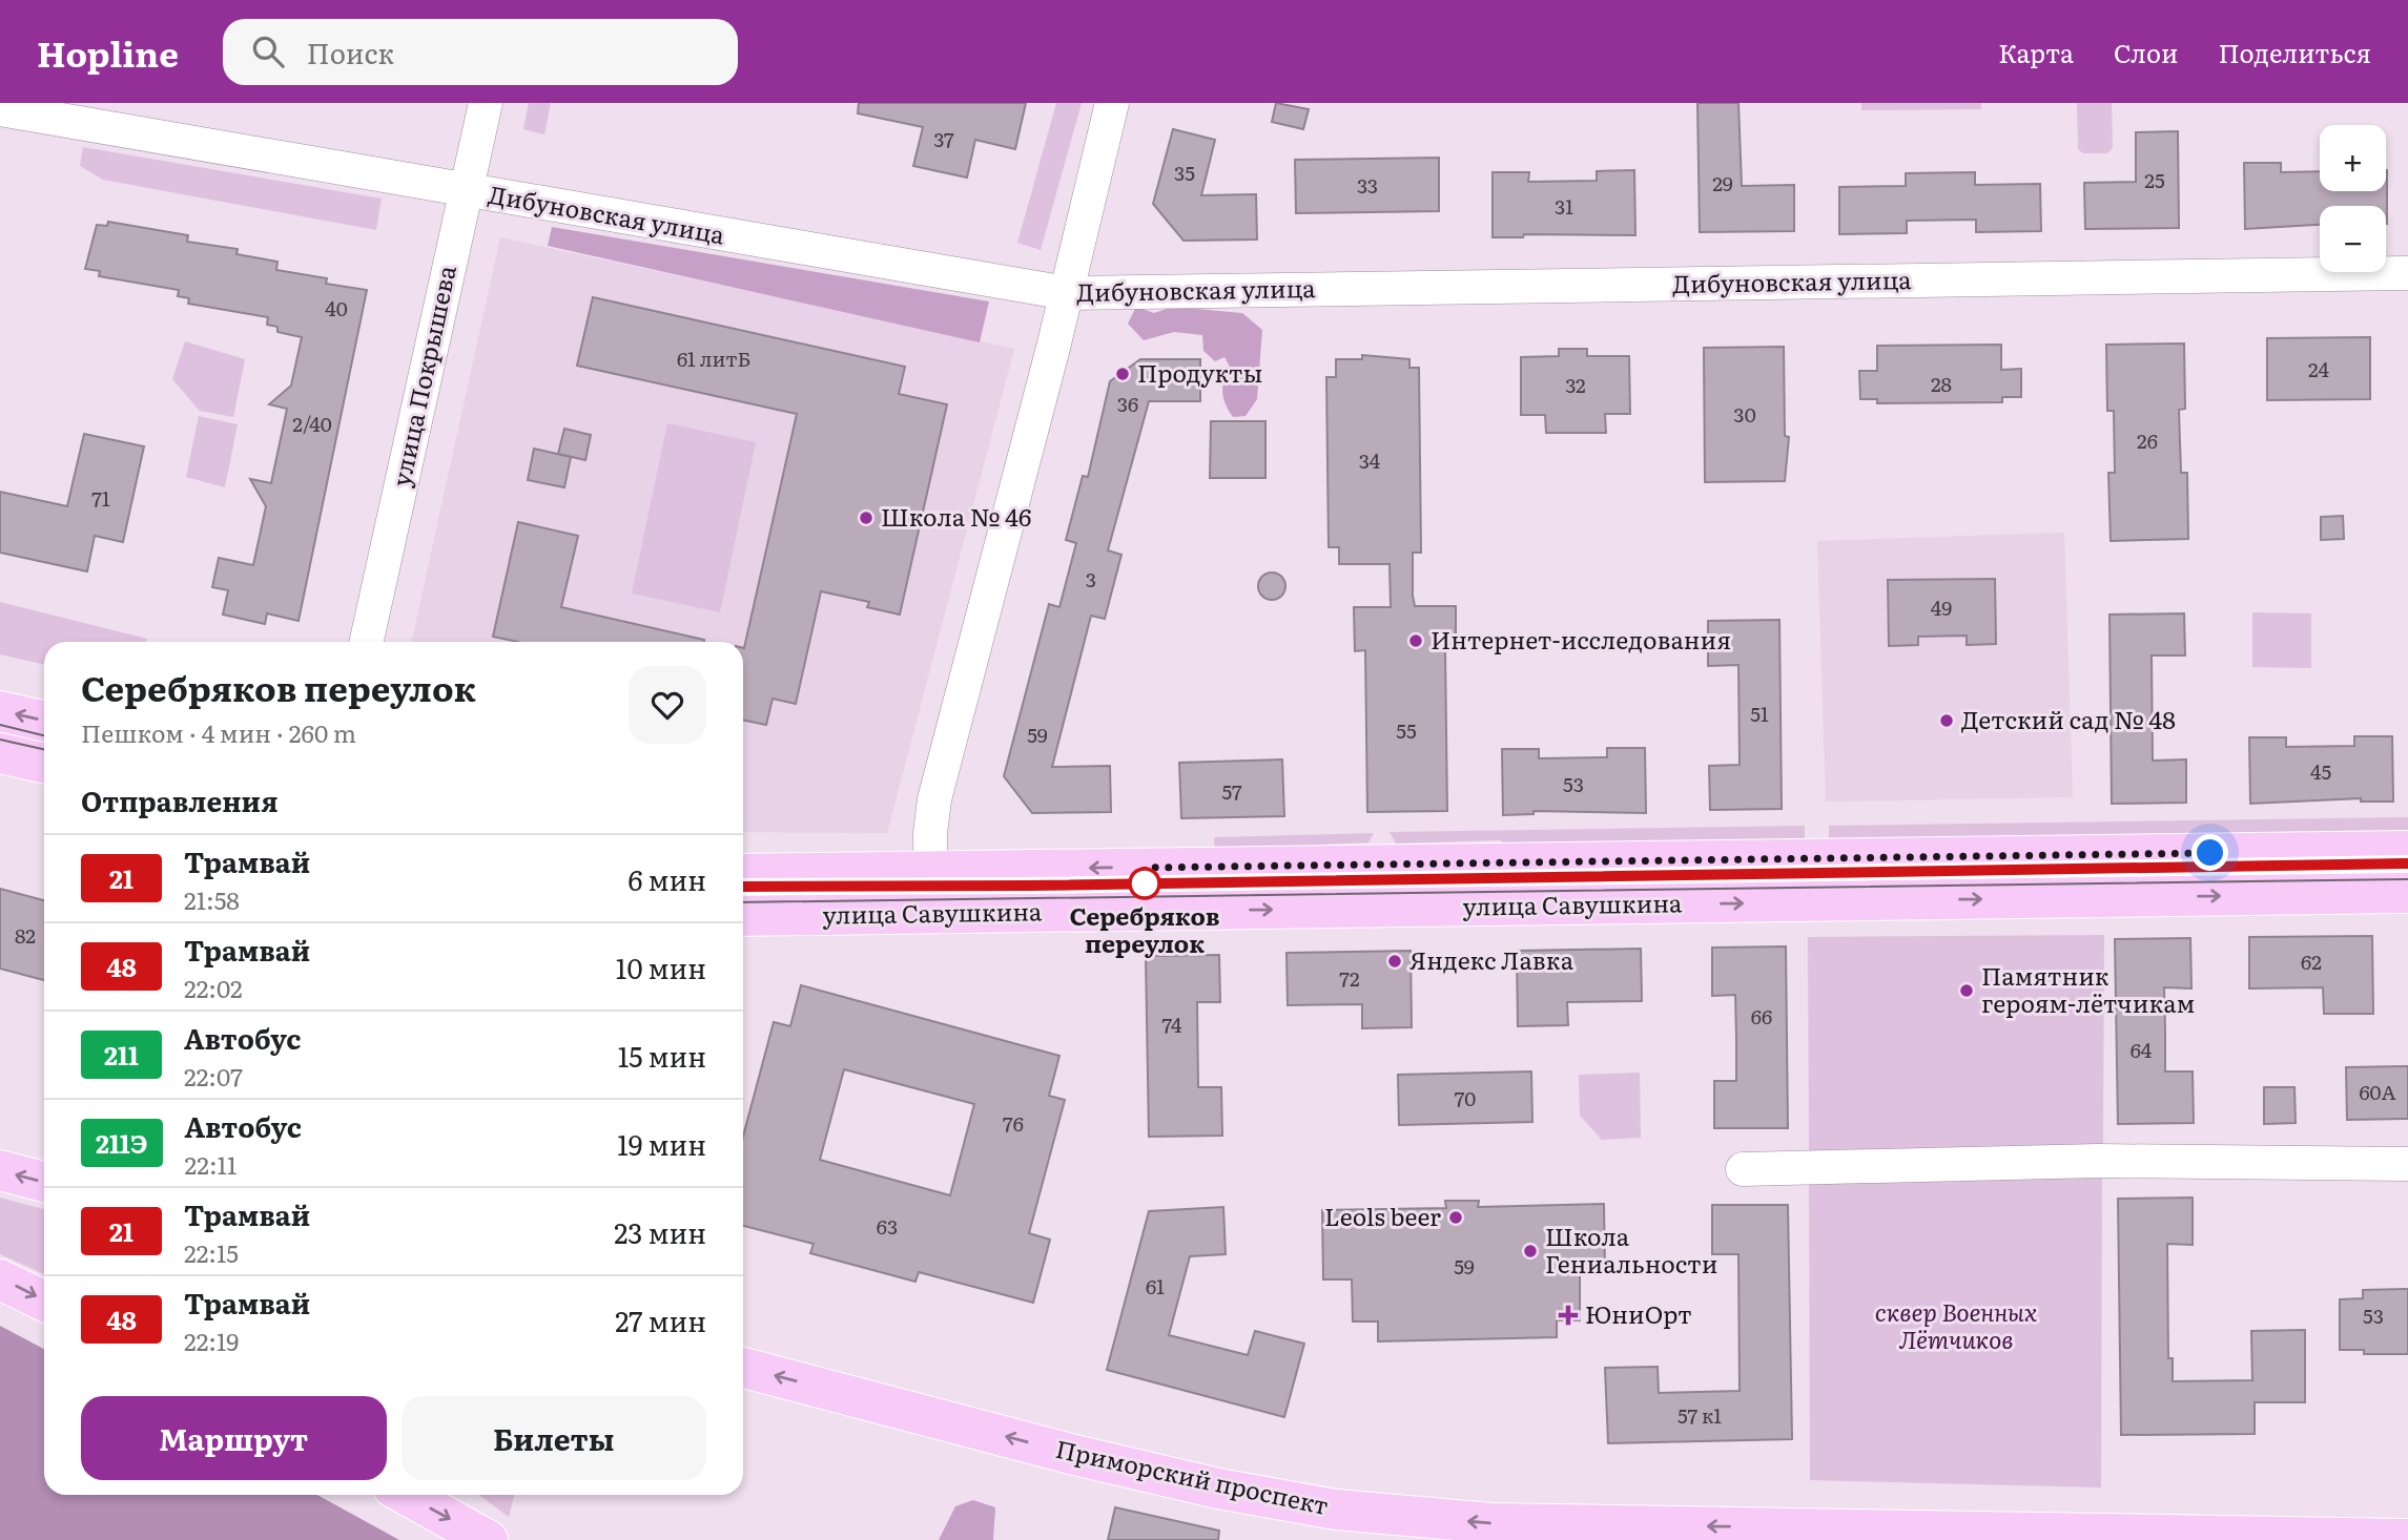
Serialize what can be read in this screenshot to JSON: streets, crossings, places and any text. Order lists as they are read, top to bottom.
{
  "streets": {
    "main road": ["улица Савушкина", "Приморский проспект"],
    "street": ["Дибуновская улица", "улица Покрышева"]
  },
  "crossings": [
    ["Дибуновская улица", "улица Покрышева"]
  ],
  "one_way": ["Приморский проспект"],
  "parks": ["сквер Военных Лётчиков"],
  "places": {
    "other": [
      "Продукты",
      "Школа № 46",
      "Интернет-исследования",
      "Детский сад № 48",
      "Серебряков переулок",
      "Яндекс Лавка",
      "Памятник героям-лётчикам",
      "Leols beer",
      "Школа Гениальности"
    ],
    "health": ["ЮниОрт"]
  },
  "lines": ["tram line 21"],
  "house_numbers": [
    "37",
    "35",
    "25",
    "29",
    "33",
    "31",
    "40",
    "61 литБ",
    "24",
    "28",
    "32",
    "36",
    "30",
    "2/40",
    "26",
    "34",
    "71",
    "3",
    "49",
    "51",
    "55",
    "59",
    "45",
    "53",
    "57",
    "82",
    "62",
    "72",
    "66",
    "74",
    "64",
    "60А",
    "70",
    "76",
    "63",
    "59",
    "61",
    "53",
    "57 к1"
  ],
  "page": {
    "header": "Hopline",
    "search": "Поиск",
    "nav": ["Карта", "Слои", "Поделиться"],
    "map_buttons": ["+", "−"],
    "heading": [
      ["Серебряков переулок", "Пешком · 4 мин · 260 m"],
      "Отправления"
    ],
    "list": [
      {
        "mark": "21",
        "name": "Трамвай",
        "note": "21:58",
        "value": "6 мин"
      },
      {
        "mark": "48",
        "name": "Трамвай",
        "note": "22:02",
        "value": "10 мин"
      },
      {
        "mark": "211",
        "name": "Автобус",
        "note": "22:07",
        "value": "15 мин"
      },
      {
        "mark": "211Э",
        "name": "Автобус",
        "note": "22:11",
        "value": "19 мин"
      },
      {
        "mark": "21",
        "name": "Трамвай",
        "note": "22:15",
        "value": "23 мин"
      },
      {
        "mark": "48",
        "name": "Трамвай",
        "note": "22:19",
        "value": "27 мин"
      }
    ],
    "buttons": ["Маршрут", "Билеты"]
  }
}
